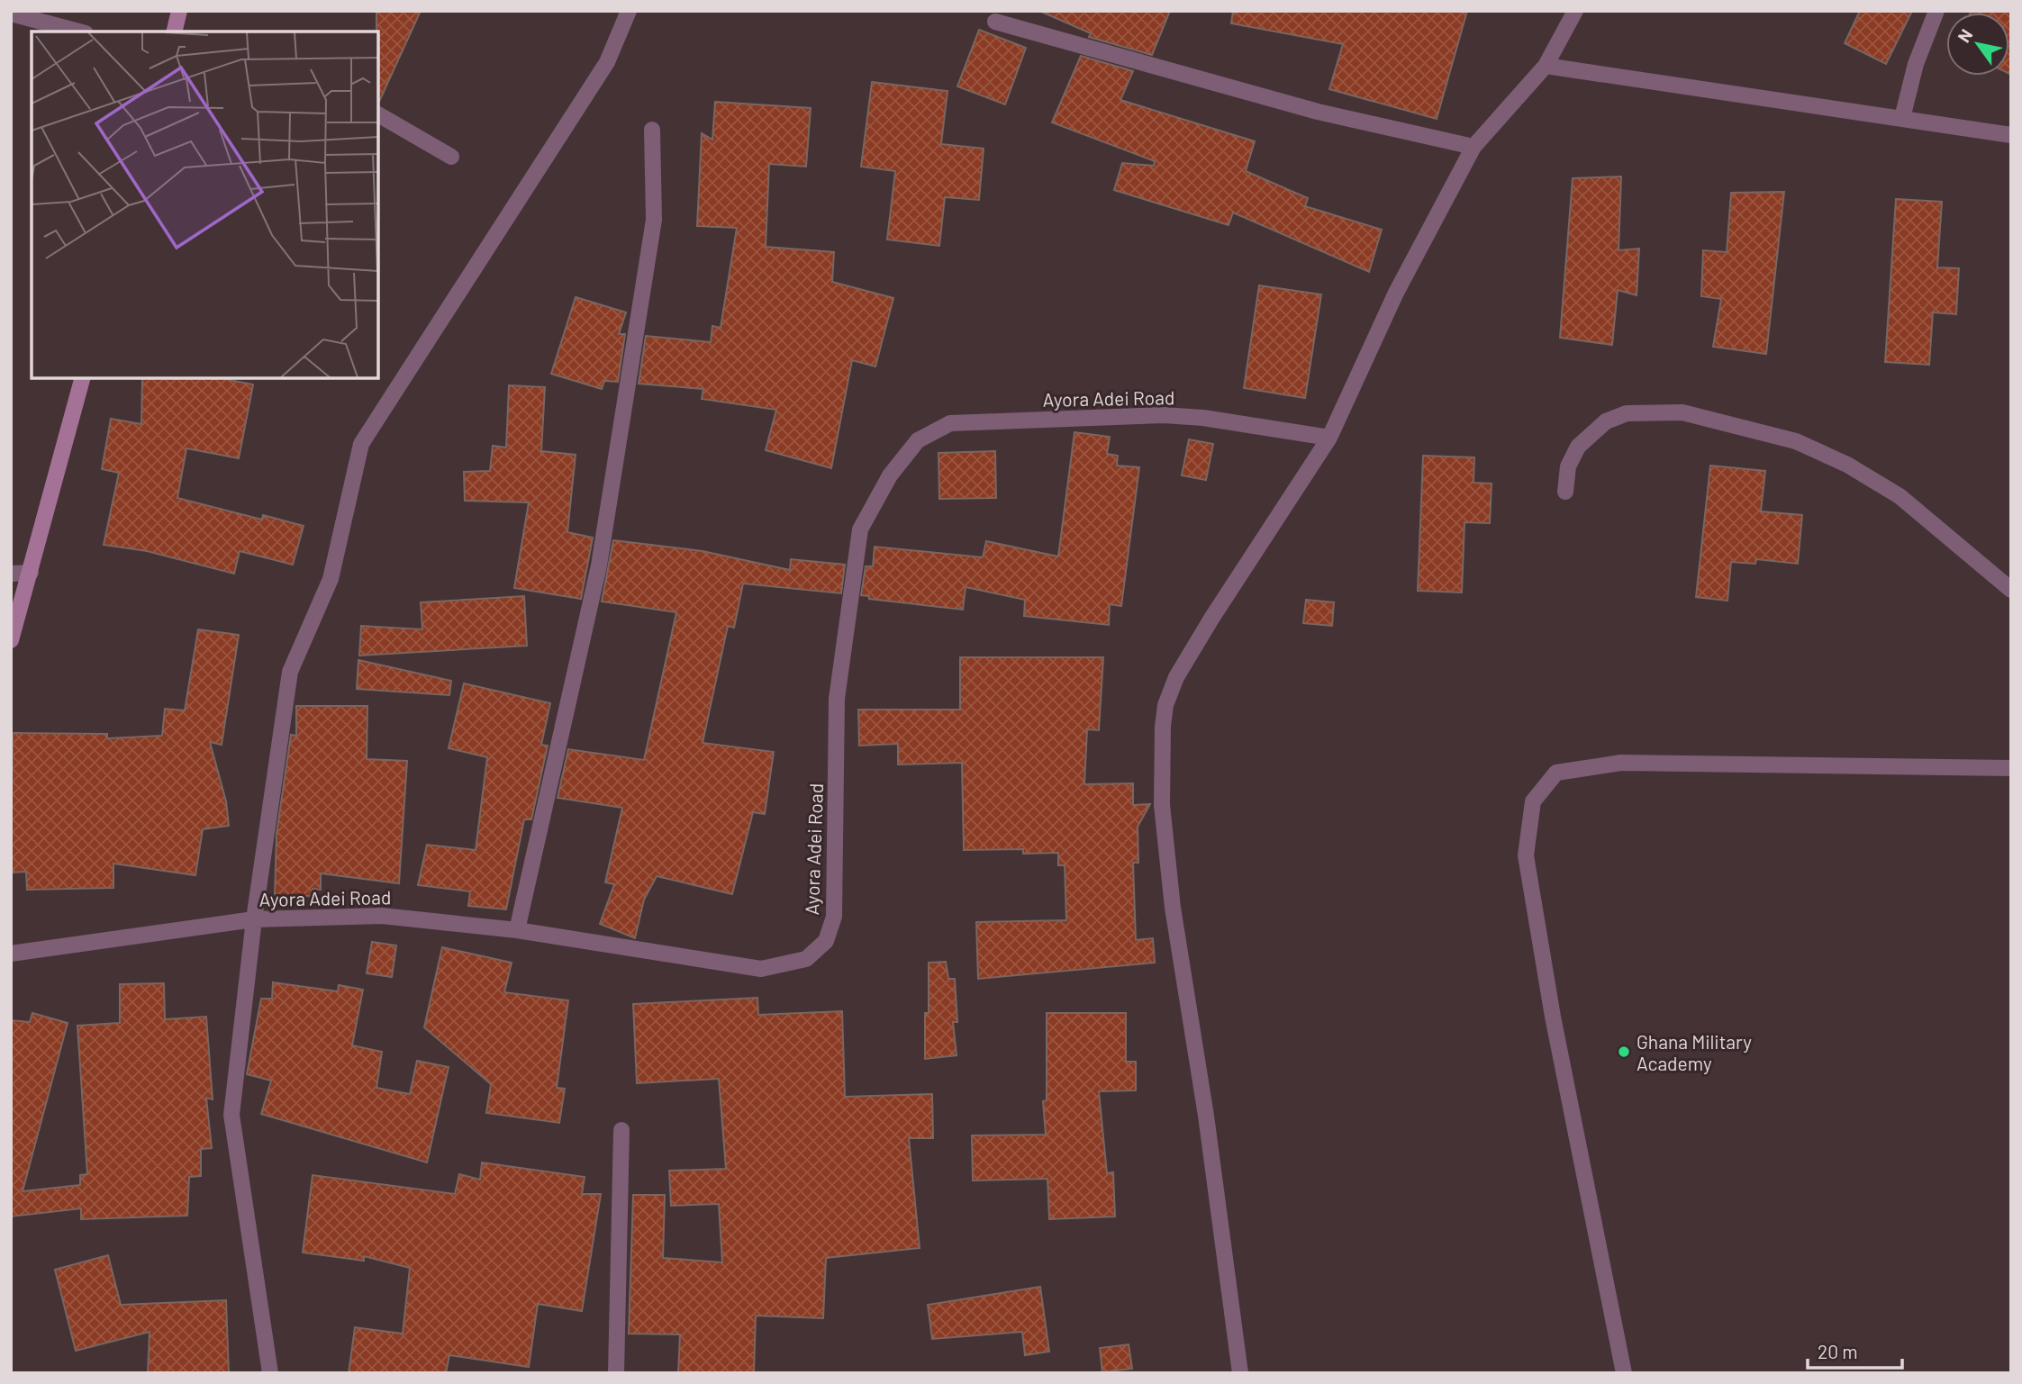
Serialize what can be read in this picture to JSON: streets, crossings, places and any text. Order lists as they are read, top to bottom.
{
  "streets": {
    "street": ["Ayora Adei Road"]
  },
  "places": ["Ghana Military Academy"],
  "scale_bar": "20 m",
  "north": "top left"
}
